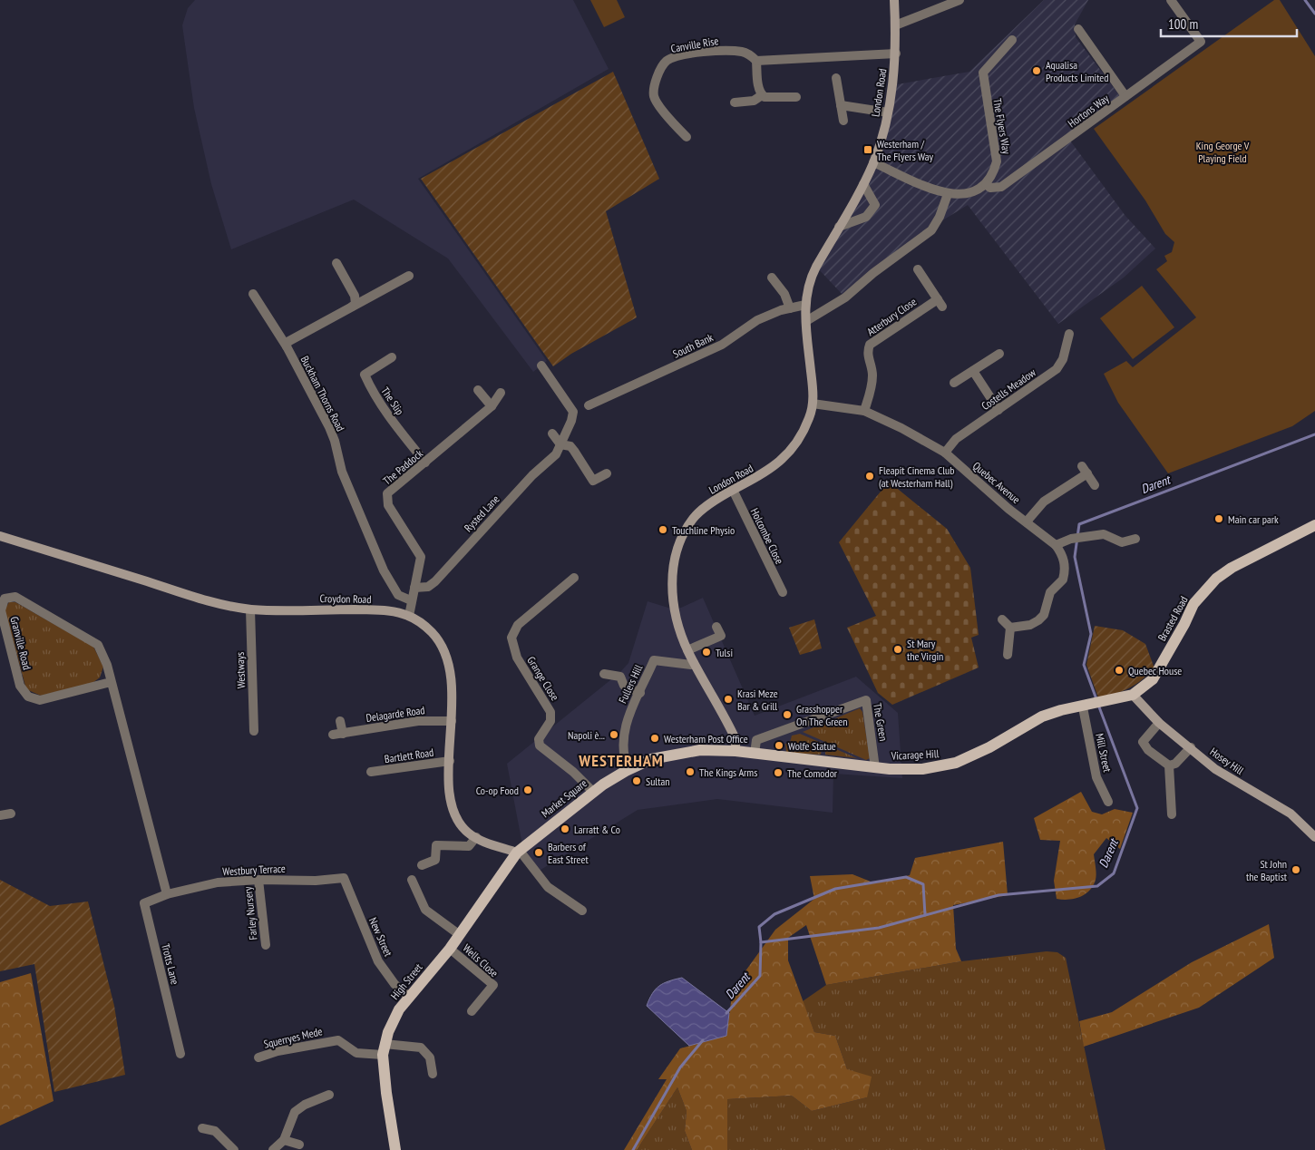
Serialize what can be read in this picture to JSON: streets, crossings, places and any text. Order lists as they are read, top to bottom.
{
  "streets": {
    "main road": [
      "London Road",
      "Croydon Road",
      "Brasted Road",
      "Vicarage Hill",
      "Hosey Hill",
      "Market Square",
      "High Street"
    ],
    "street": [
      "Canville Rise",
      "Hortons Way",
      "The Flyers Way",
      "Atterbury Close",
      "South Bank",
      "Costells Meadow",
      "Buckham Thorns Road",
      "The Slip",
      "The Paddock",
      "Quebec Avenue",
      "Rysted Lane",
      "Holcombe Close",
      "Granville Road",
      "Westways",
      "Grange Close",
      "Fullers Hill",
      "Delagarde Road",
      "The Green",
      "Mill Street",
      "Bartlett Road",
      "Westbury Terrace",
      "Farley Nursery",
      "New Street",
      "Wells Close",
      "Trotts Lane",
      "Squerryes Mede"
    ]
  },
  "crossings": [
    ["Canville Rise", "London Road"],
    ["London Road", "South Bank"],
    ["London Road", "Quebec Avenue"],
    ["London Road", "Holcombe Close"],
    ["London Road", "Fullers Hill"],
    ["London Road", "Vicarage Hill"],
    ["London Road", "Market Square"],
    ["Hortons Way", "The Flyers Way"],
    ["Atterbury Close", "Quebec Avenue"],
    ["Costells Meadow", "Quebec Avenue"],
    ["Buckham Thorns Road", "The Paddock"],
    ["The Slip", "The Paddock"],
    ["The Paddock", "Rysted Lane"],
    ["The Paddock", "Croydon Road"],
    ["Croydon Road", "Westways"],
    ["Croydon Road", "Delagarde Road"],
    ["Croydon Road", "Bartlett Road"],
    ["Croydon Road", "Market Square"],
    ["Croydon Road", "High Street"],
    ["Brasted Road", "Vicarage Hill"],
    ["Brasted Road", "Hosey Hill"],
    ["Granville Road", "Westbury Terrace"],
    ["Granville Road", "Trotts Lane"],
    ["Grange Close", "Market Square"],
    ["Fullers Hill", "Market Square"],
    ["The Green", "Vicarage Hill"],
    ["Mill Street", "Vicarage Hill"],
    ["Vicarage Hill", "Hosey Hill"],
    ["Vicarage Hill", "Market Square"],
    ["Market Square", "High Street"],
    ["Westbury Terrace", "Farley Nursery"],
    ["Westbury Terrace", "New Street"],
    ["Westbury Terrace", "Trotts Lane"],
    ["New Street", "High Street"],
    ["Wells Close", "High Street"],
    ["High Street", "Squerryes Mede"]
  ],
  "districts": ["WESTERHAM"],
  "water": ["Darent"],
  "parks": ["King George V Playing Field"],
  "places": {
    "other": [
      "Aqualisa Products Limited",
      "Fleapit Cinema Club (at Westerham Hall)",
      "Main car park",
      "Touchline Physio",
      "St Mary the Virgin",
      "Tulsi",
      "Quebec House",
      "Krasi Meze Bar & Grill",
      "Grasshopper On The Green",
      "Napoli è...",
      "Westerham Post Office",
      "Wolfe Statue",
      "The Kings Arms",
      "The Comodor",
      "Sultan",
      "Co-op Food",
      "Larratt & Co",
      "Barbers of East Street",
      "St John the Baptist"
    ],
    "transit": ["Westerham / The Flyers Way"]
  },
  "scale_bar": "100 m"
}
